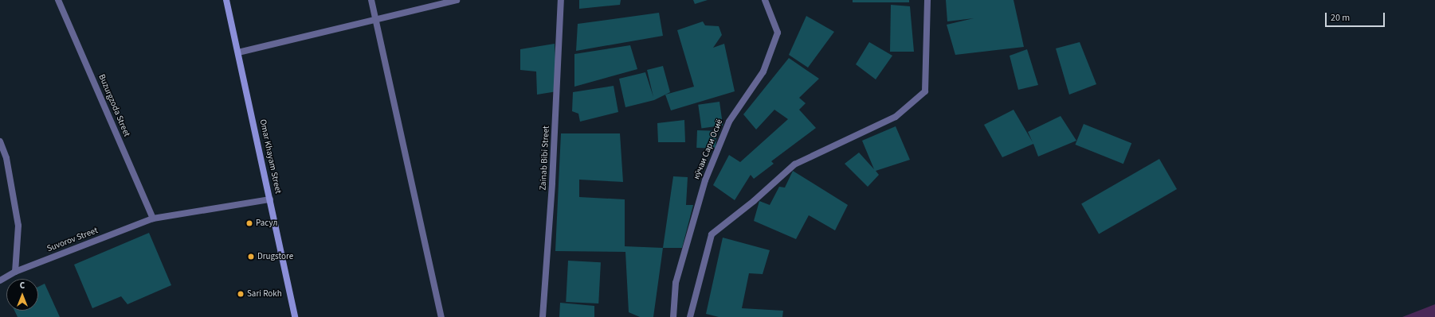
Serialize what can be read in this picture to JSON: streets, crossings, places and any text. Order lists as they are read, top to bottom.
{
  "streets": {
    "main road": ["Omar Khayam Street"],
    "street": [
      "Buzurgzoda Street",
      "кӯчаи Сари Осиё",
      "Zainab Bibi Street",
      "Suvorov Street"
    ]
  },
  "crossings": [
    ["Buzurgzoda Street", "Suvorov Street"],
    ["Omar Khayam Street", "Suvorov Street"]
  ],
  "places": ["Расул", "Drugstore", "Sari Rokh"],
  "scale_bar": "20 m",
  "north": "top"
}
